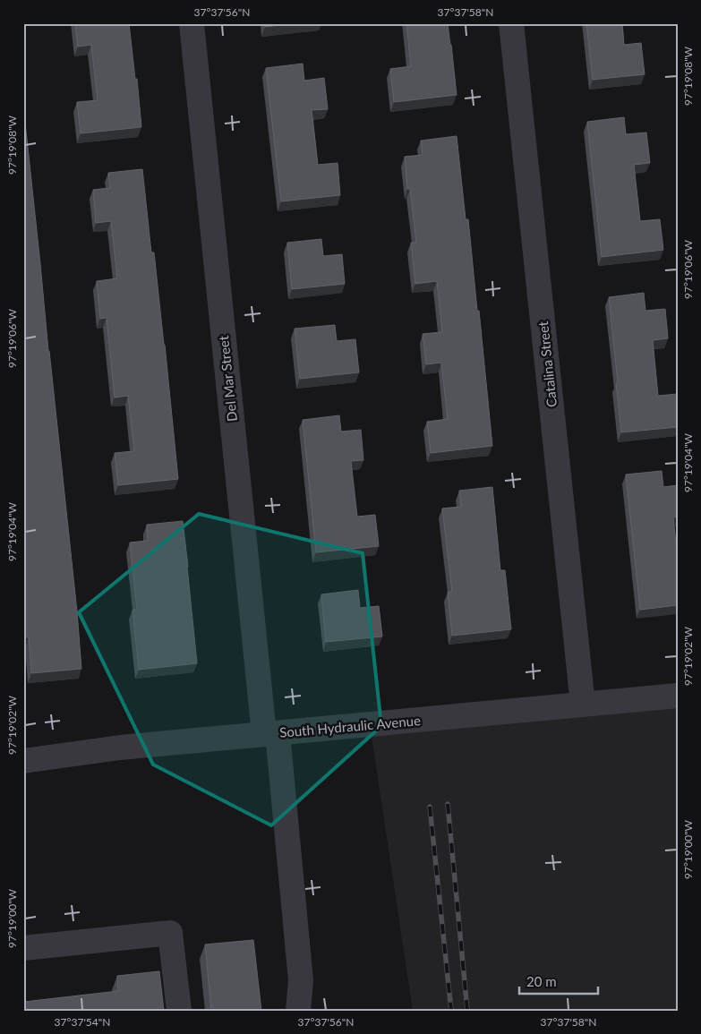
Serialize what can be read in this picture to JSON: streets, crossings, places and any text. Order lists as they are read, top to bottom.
{
  "streets": {
    "street": ["Catalina Street", "Del Mar Street", "South Hydraulic Avenue"]
  },
  "crossings": [
    ["Catalina Street", "South Hydraulic Avenue"],
    ["Del Mar Street", "South Hydraulic Avenue"]
  ],
  "scale_bar": "20 m",
  "coordinates": [
    "37°37'56\"N",
    "37°37'58\"N",
    "97°19'08\"W",
    "97°19'06\"W",
    "97°19'04\"W",
    "97°19'02\"W",
    "97°19'00\"W",
    "37°37'54\"N"
  ]
}
